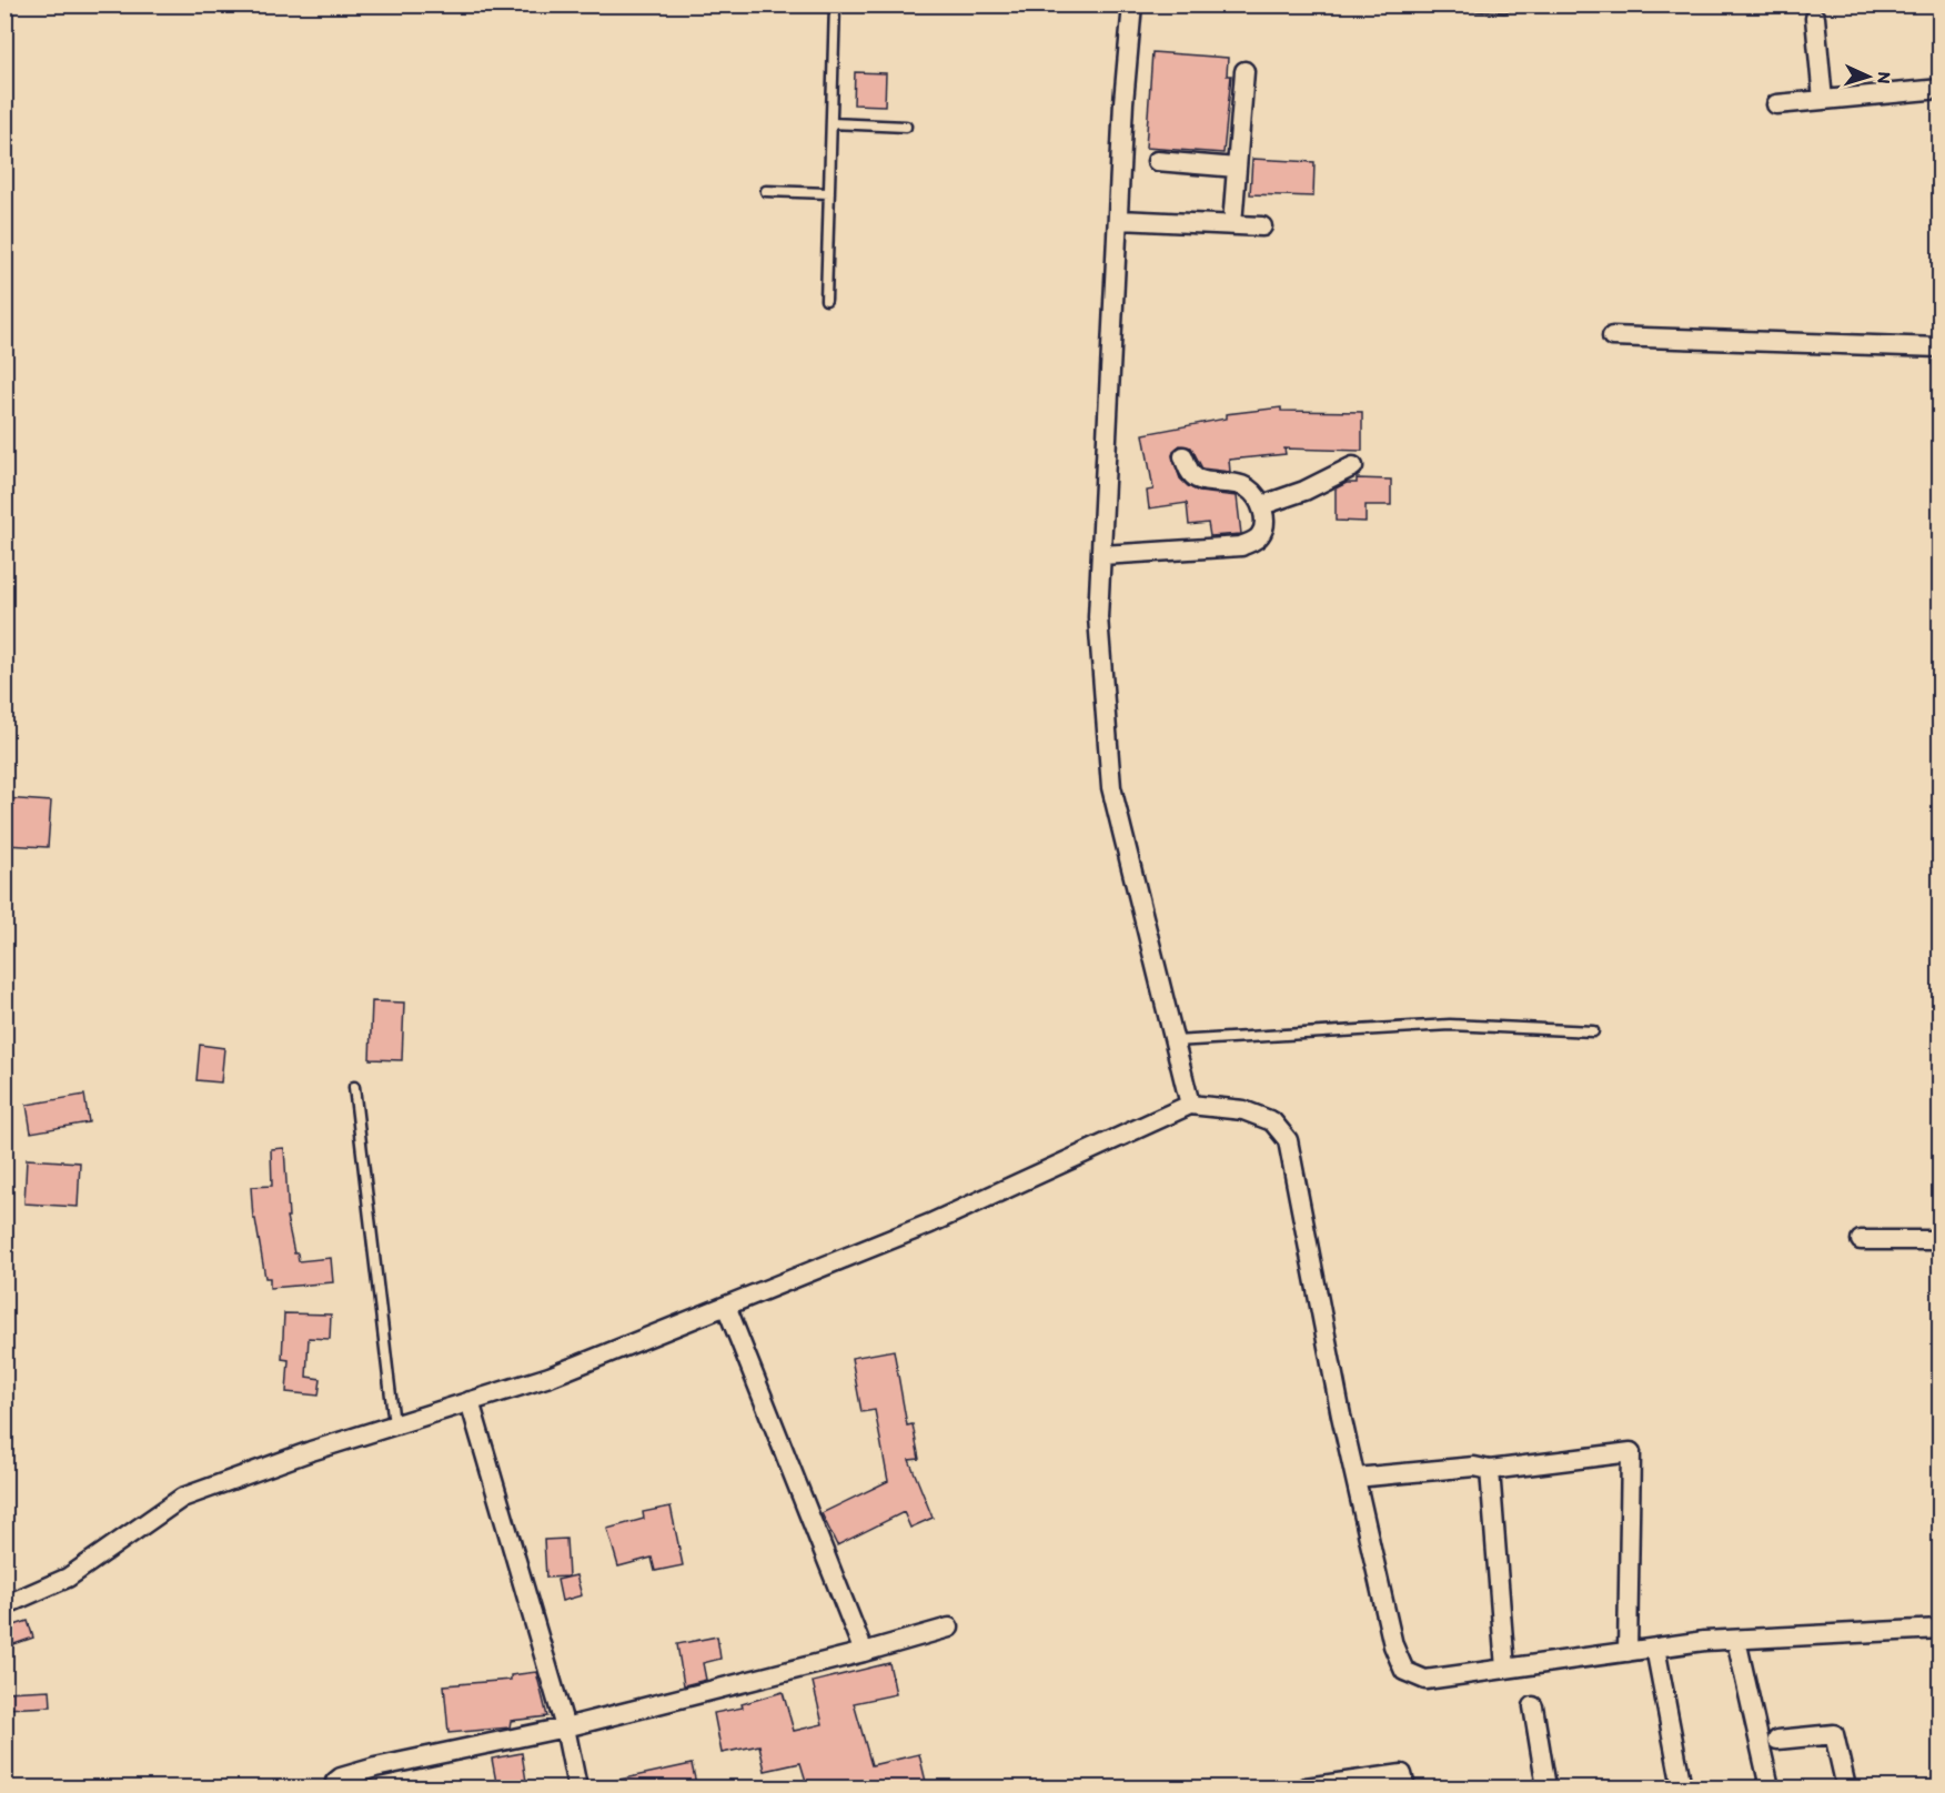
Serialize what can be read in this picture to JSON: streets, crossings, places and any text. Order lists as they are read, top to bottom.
{
  "north": "right"
}
